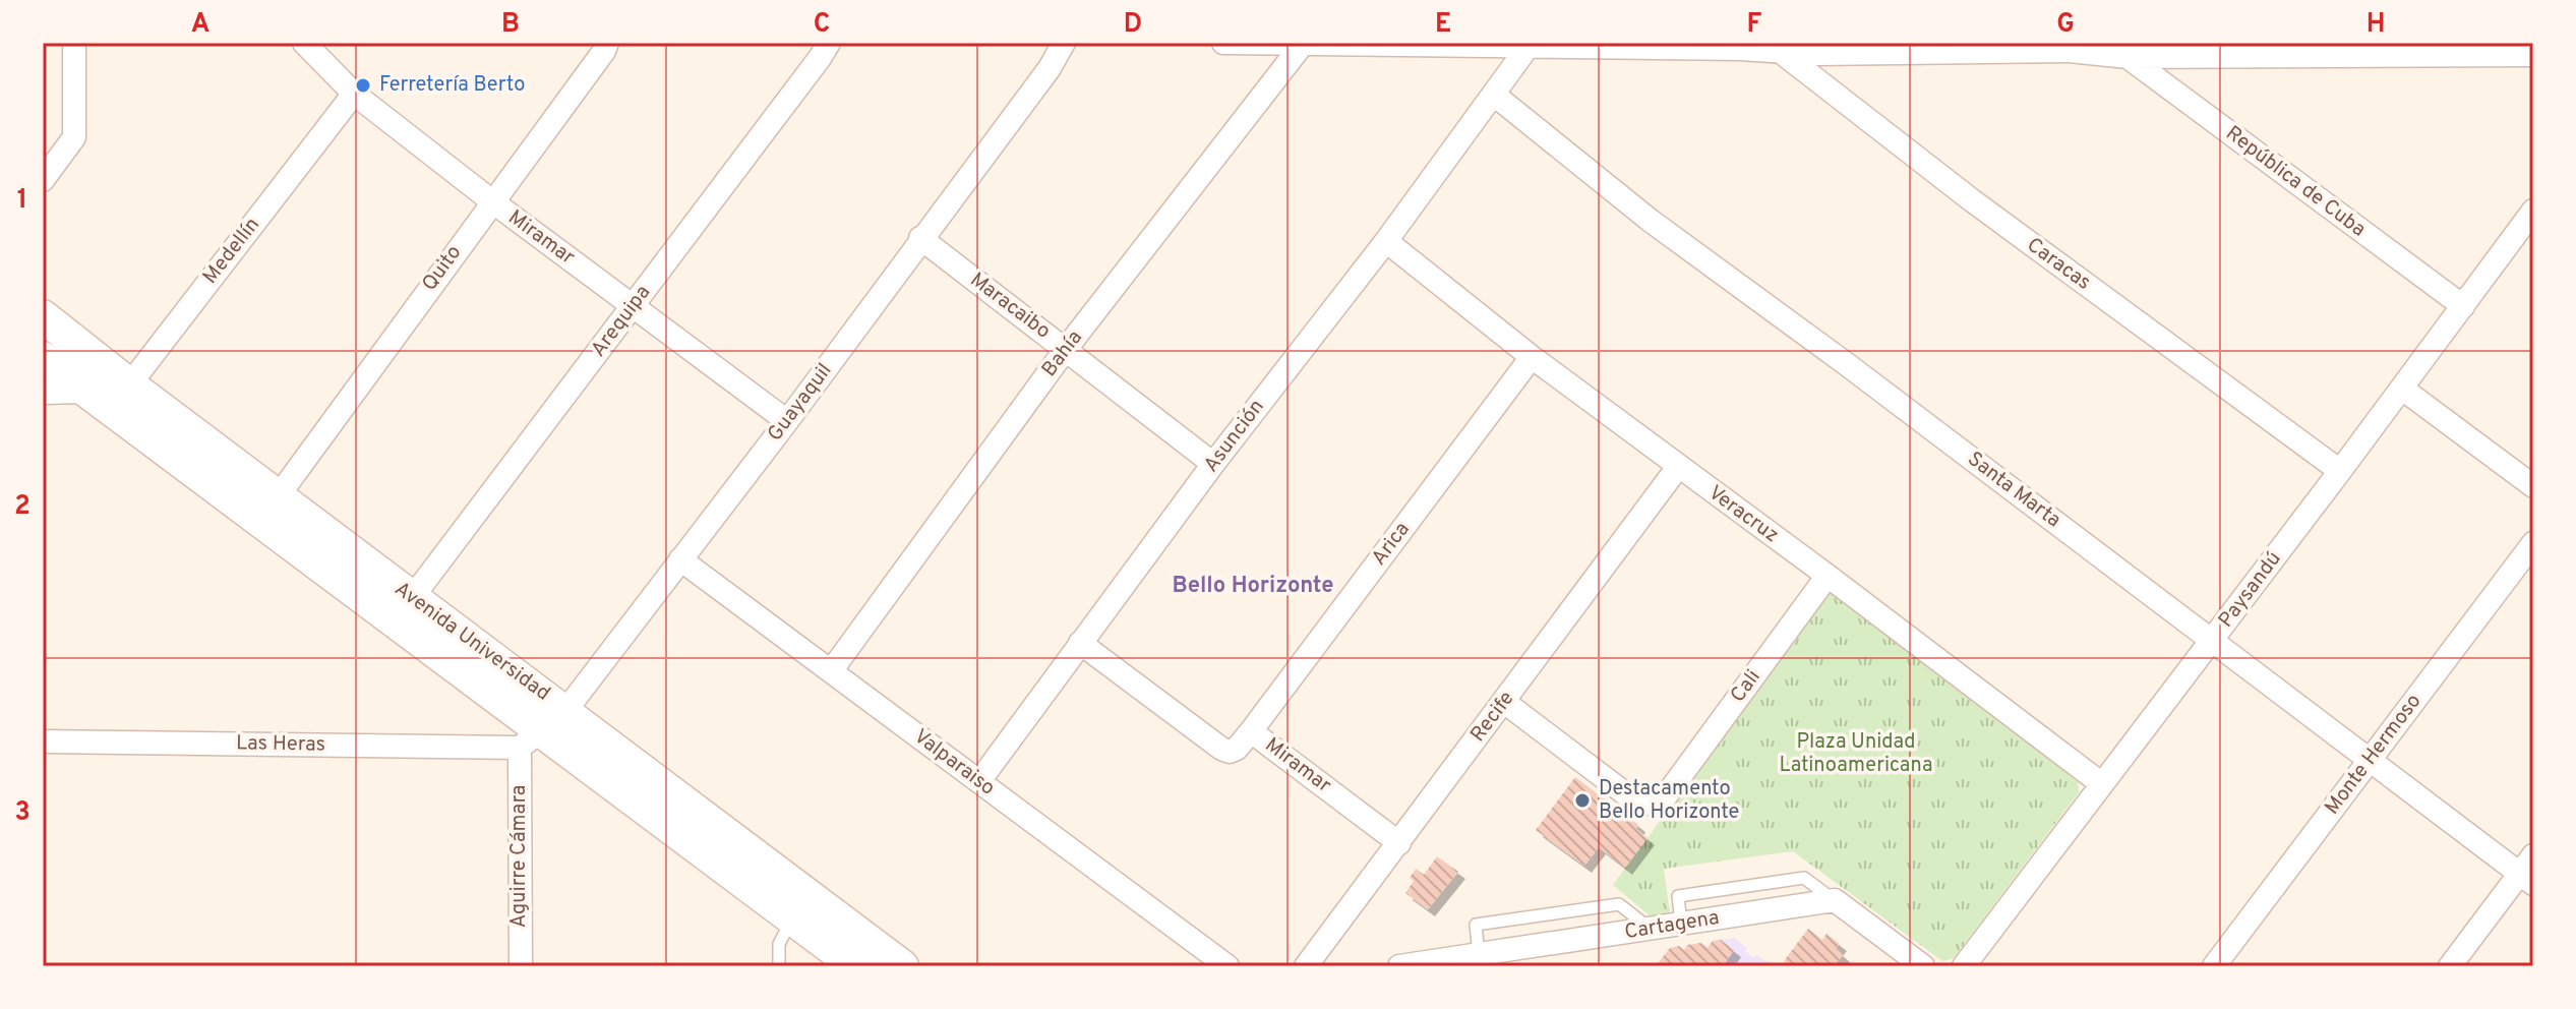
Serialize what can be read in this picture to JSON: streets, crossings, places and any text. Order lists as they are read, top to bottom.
{
  "streets": {
    "main road": ["Avenida Universidad"],
    "street": [
      "República de Cuba",
      "Miramar",
      "Medellín",
      "Caracas",
      "Quito",
      "Maracaibo",
      "Arequipa",
      "Bahía",
      "Guayaquil",
      "Asunción",
      "Santa Marta",
      "Veracruz",
      "Arica",
      "Paysandú",
      "Cali",
      "Recife",
      "Las Heras",
      "Monte Hermoso",
      "Valparaiso",
      "Aguirre Cámara",
      "Cartagena"
    ]
  },
  "crossings": [
    ["República de Cuba", "Paysandú"],
    ["Miramar", "Medellín"],
    ["Miramar", "Quito"],
    ["Miramar", "Arequipa"],
    ["Miramar", "Guayaquil"],
    ["Miramar", "Asunción"],
    ["Miramar", "Arica"],
    ["Miramar", "Recife"],
    ["Medellín", "Avenida Universidad"],
    ["Caracas", "Paysandú"],
    ["Quito", "Avenida Universidad"],
    ["Maracaibo", "Bahía"],
    ["Maracaibo", "Guayaquil"],
    ["Maracaibo", "Asunción"],
    ["Arequipa", "Avenida Universidad"],
    ["Bahía", "Valparaiso"],
    ["Guayaquil", "Avenida Universidad"],
    ["Guayaquil", "Las Heras"],
    ["Guayaquil", "Valparaiso"],
    ["Guayaquil", "Aguirre Cámara"],
    ["Asunción", "Santa Marta"],
    ["Asunción", "Veracruz"],
    ["Asunción", "Valparaiso"],
    ["Santa Marta", "Paysandú"],
    ["Santa Marta", "Monte Hermoso"],
    ["Veracruz", "Arica"],
    ["Veracruz", "Paysandú"],
    ["Veracruz", "Cali"],
    ["Veracruz", "Recife"],
    ["Avenida Universidad", "Las Heras"],
    ["Avenida Universidad", "Aguirre Cámara"],
    ["Cali", "Recife"],
    ["Las Heras", "Aguirre Cámara"]
  ],
  "districts": ["Bello Horizonte"],
  "parks": ["Plaza Unidad Latinoamericana"],
  "places": ["Ferretería Berto", "Destacamento Bello Horizonte"],
  "grid": {
    "columns": [
      "A",
      "B",
      "C",
      "D",
      "E",
      "F",
      "G",
      "H"
    ],
    "rows": ["1", "2", "3"]
  }
}
